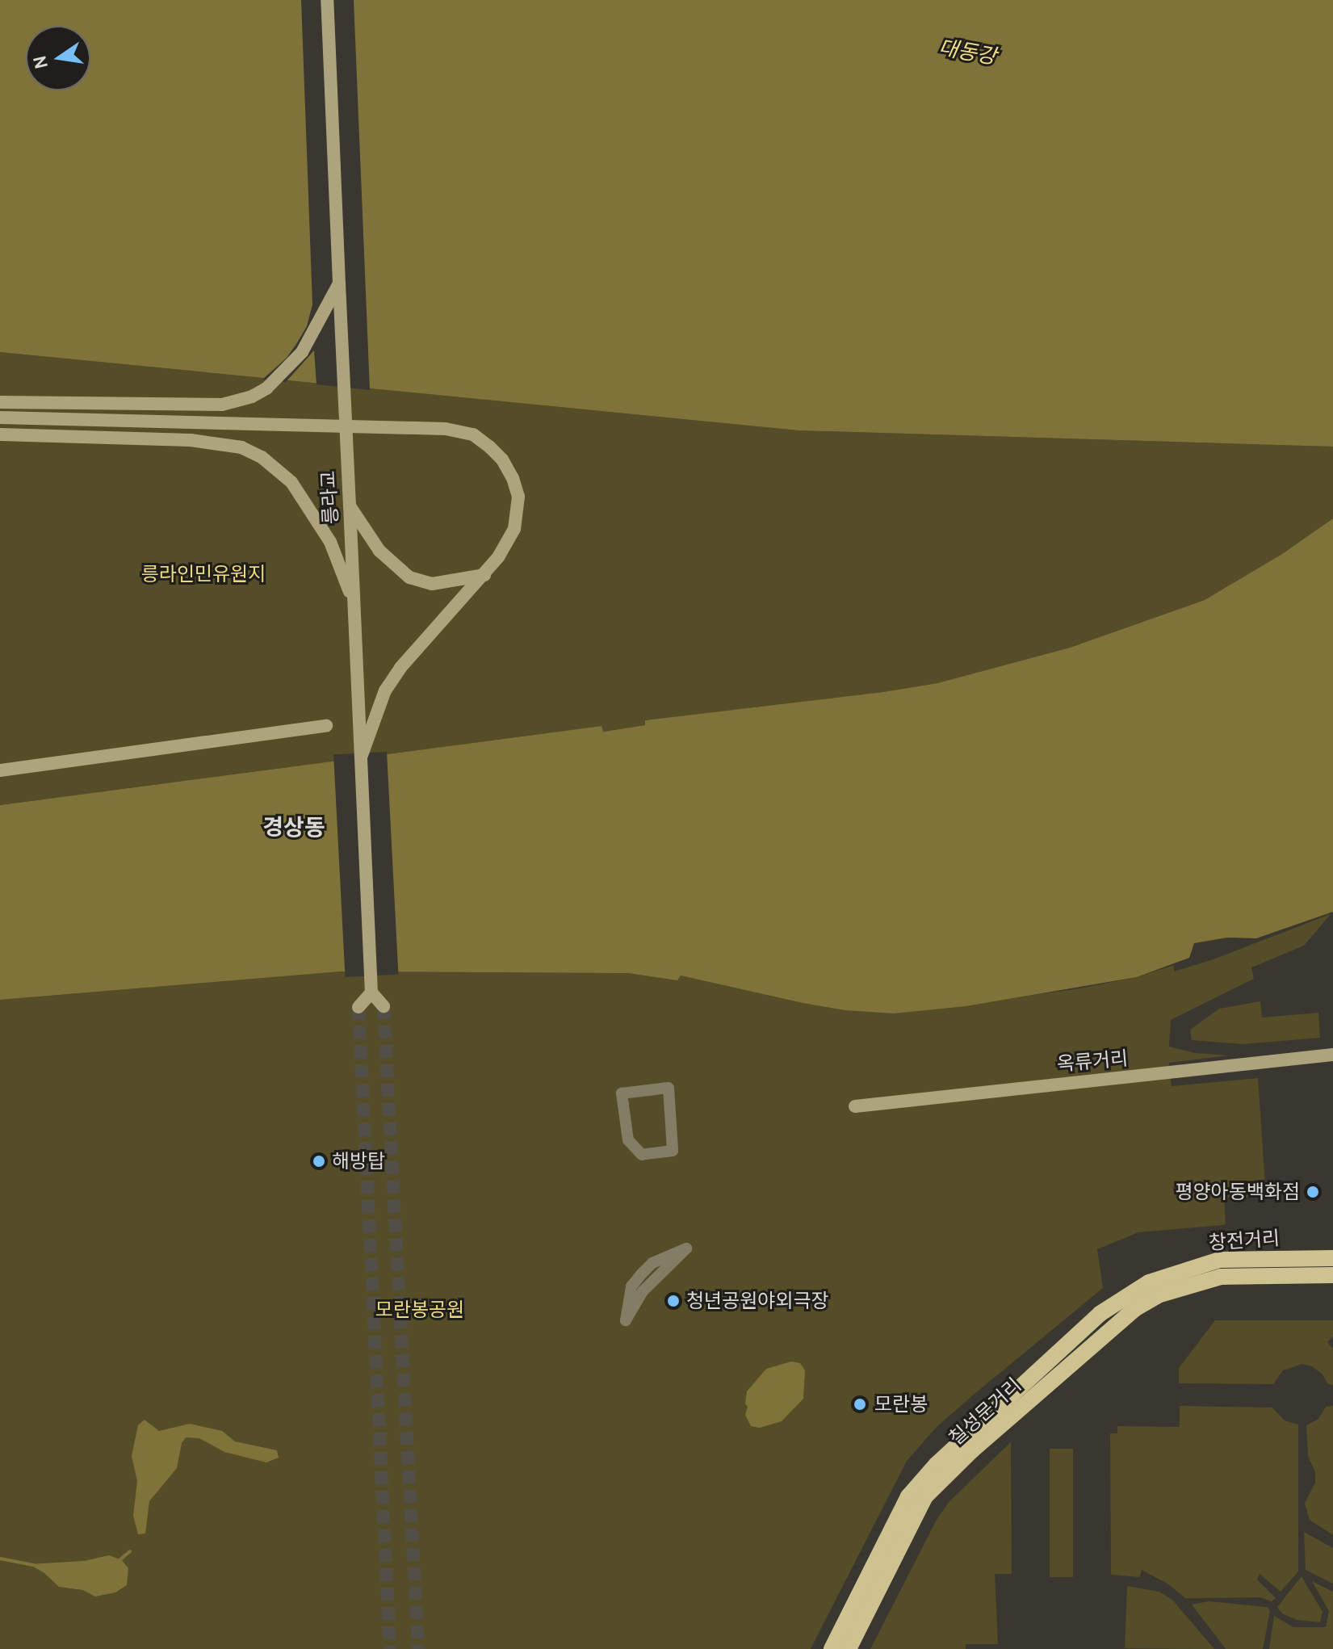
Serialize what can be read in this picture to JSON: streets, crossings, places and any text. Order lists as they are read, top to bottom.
{
  "streets": {
    "main road": [
      "릉라교",
      "옥류거리",
      "창전거리",
      "칠성문거리"
    ]
  },
  "crossings": [
    ["창전거리", "칠성문거리"]
  ],
  "districts": ["경상동"],
  "water": ["대동강"],
  "parks": ["릉라인민유원지", "모란봉공원"],
  "places": [
    "해방탑",
    "평양아동백화점",
    "청년공원야외극장",
    "모란봉"
  ],
  "north": "left"
}
